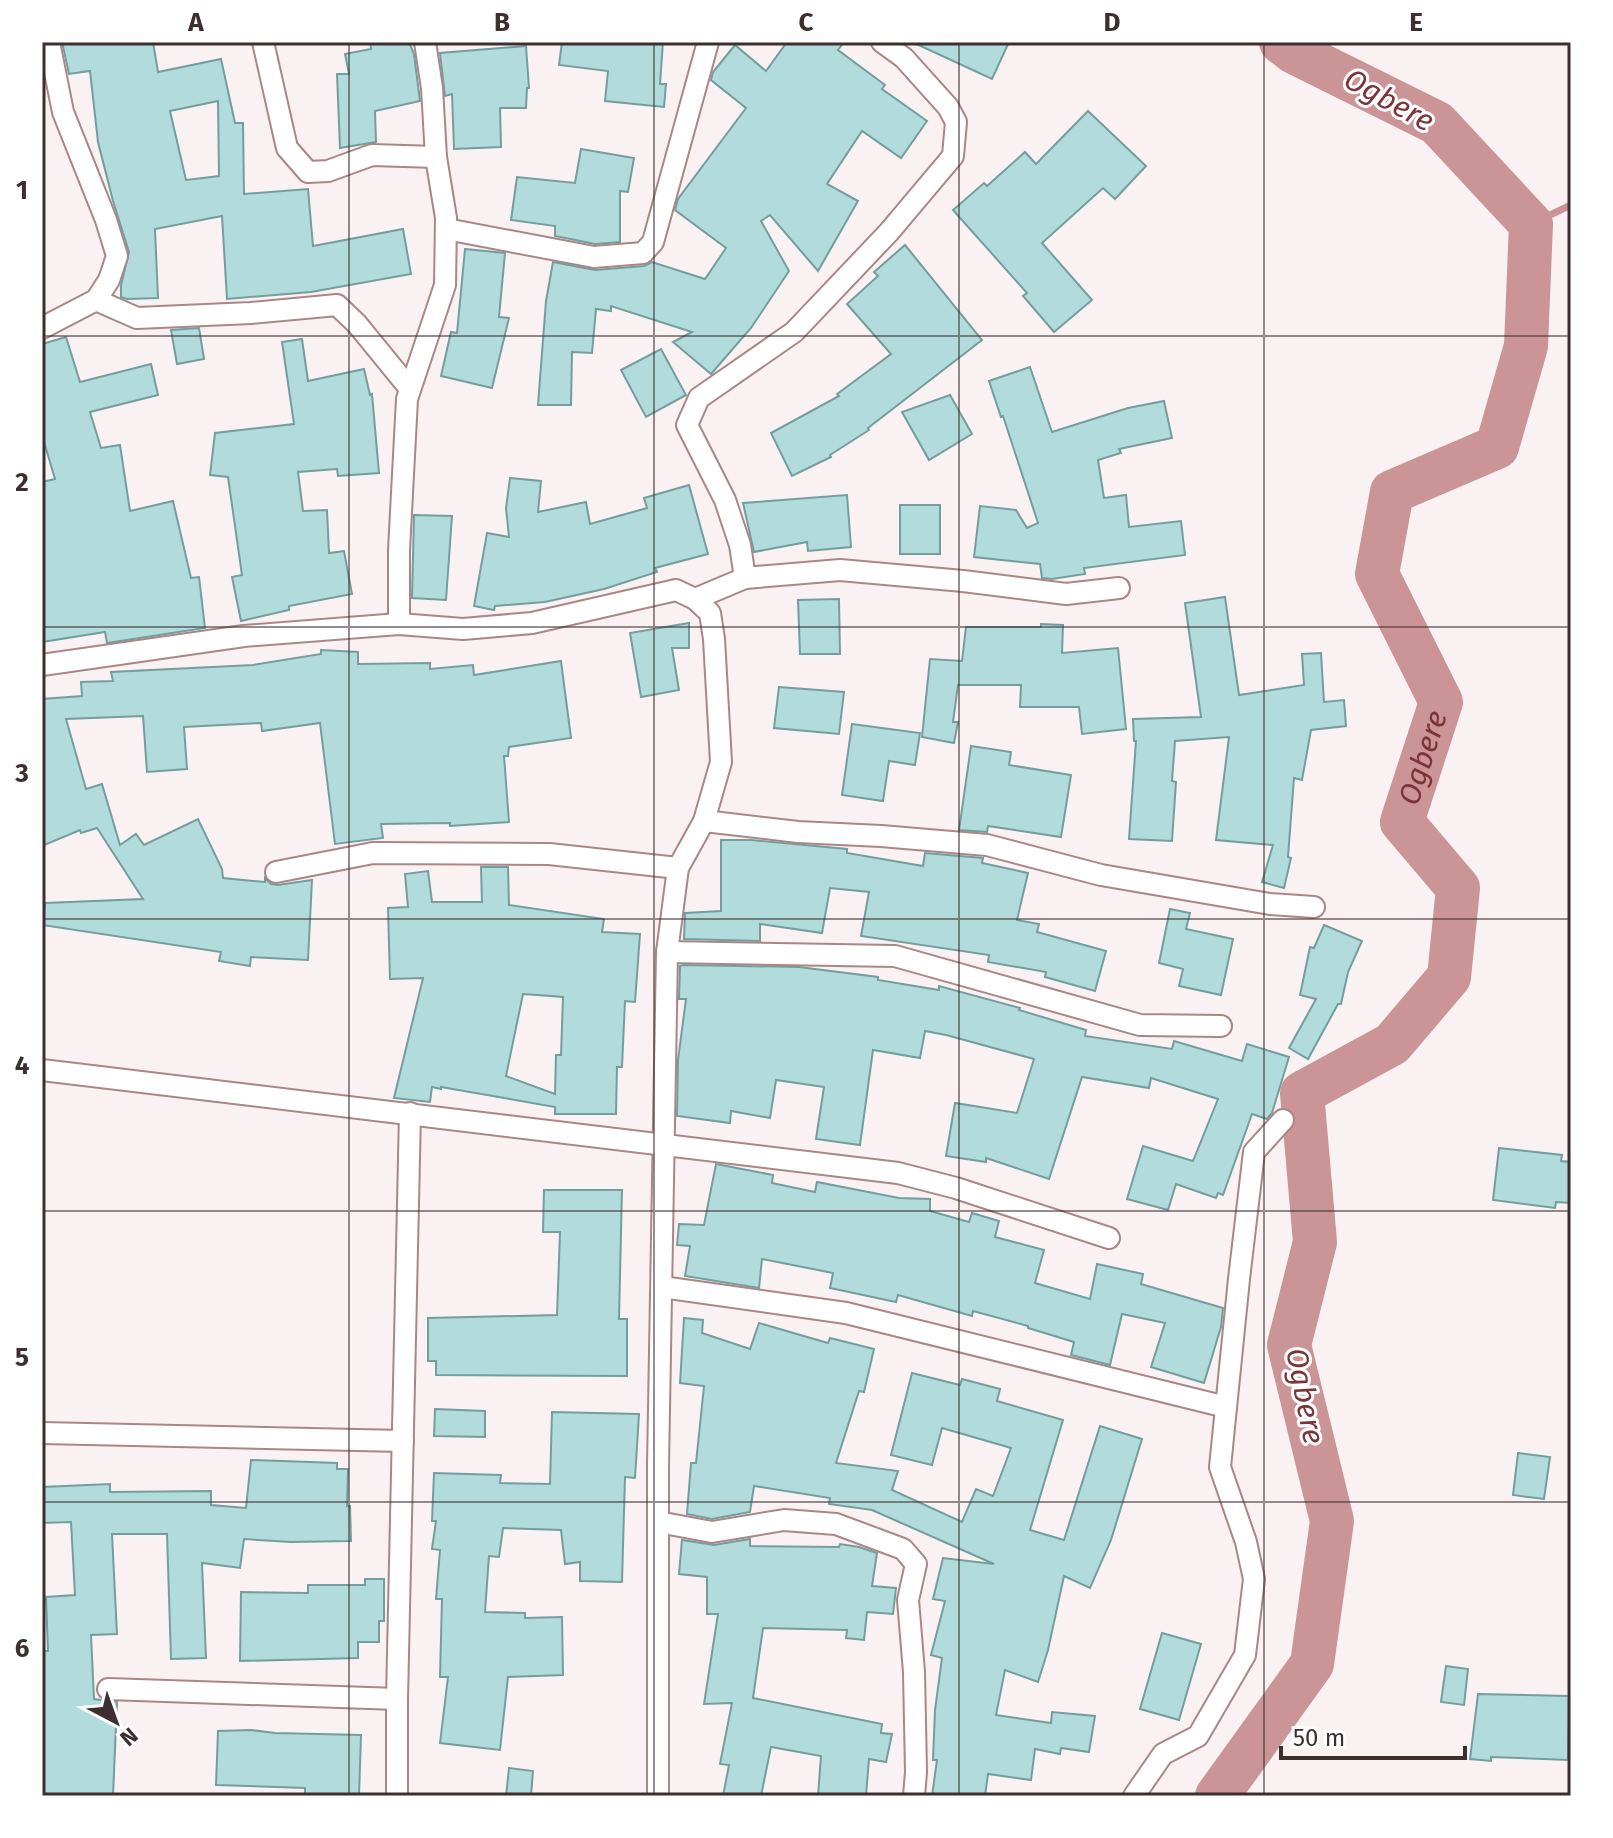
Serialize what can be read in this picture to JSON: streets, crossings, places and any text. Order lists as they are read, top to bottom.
{
  "water": ["Ogbere"],
  "scale_bar": "50 m",
  "north": "bottom right",
  "grid": {
    "columns": [
      "A",
      "B",
      "C",
      "D",
      "E"
    ],
    "rows": [
      "1",
      "2",
      "3",
      "4",
      "5",
      "6"
    ]
  }
}
